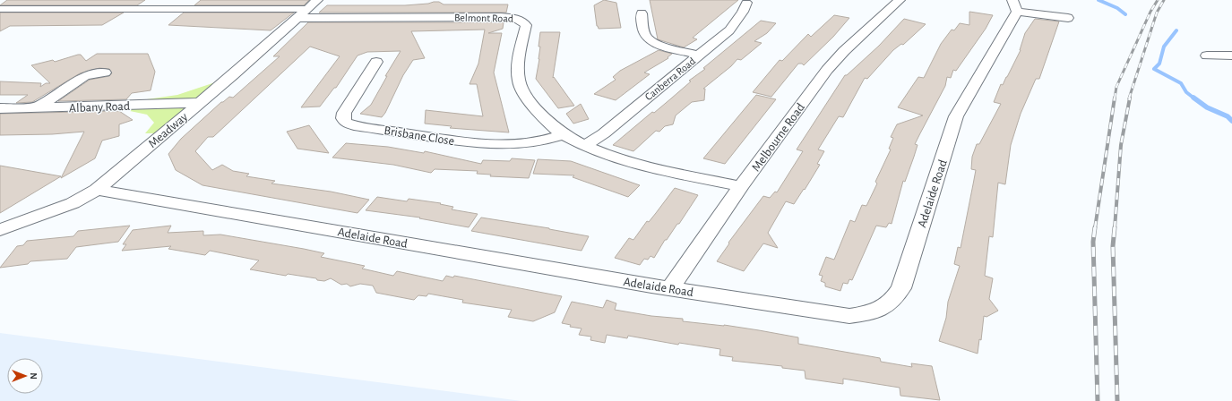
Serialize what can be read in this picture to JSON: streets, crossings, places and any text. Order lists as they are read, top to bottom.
{
  "streets": {
    "street": [
      "Belmont Road",
      "Canberra Road",
      "Albany Road",
      "Meadway",
      "Brisbane Close",
      "Melbourne Road",
      "Adelaide Road"
    ]
  },
  "crossings": [
    ["Belmont Road", "Canberra Road"],
    ["Belmont Road", "Meadway"],
    ["Belmont Road", "Brisbane Close"],
    ["Belmont Road", "Melbourne Road"],
    ["Albany Road", "Meadway"],
    ["Meadway", "Adelaide Road"],
    ["Melbourne Road", "Adelaide Road"]
  ],
  "north": "right"
}
